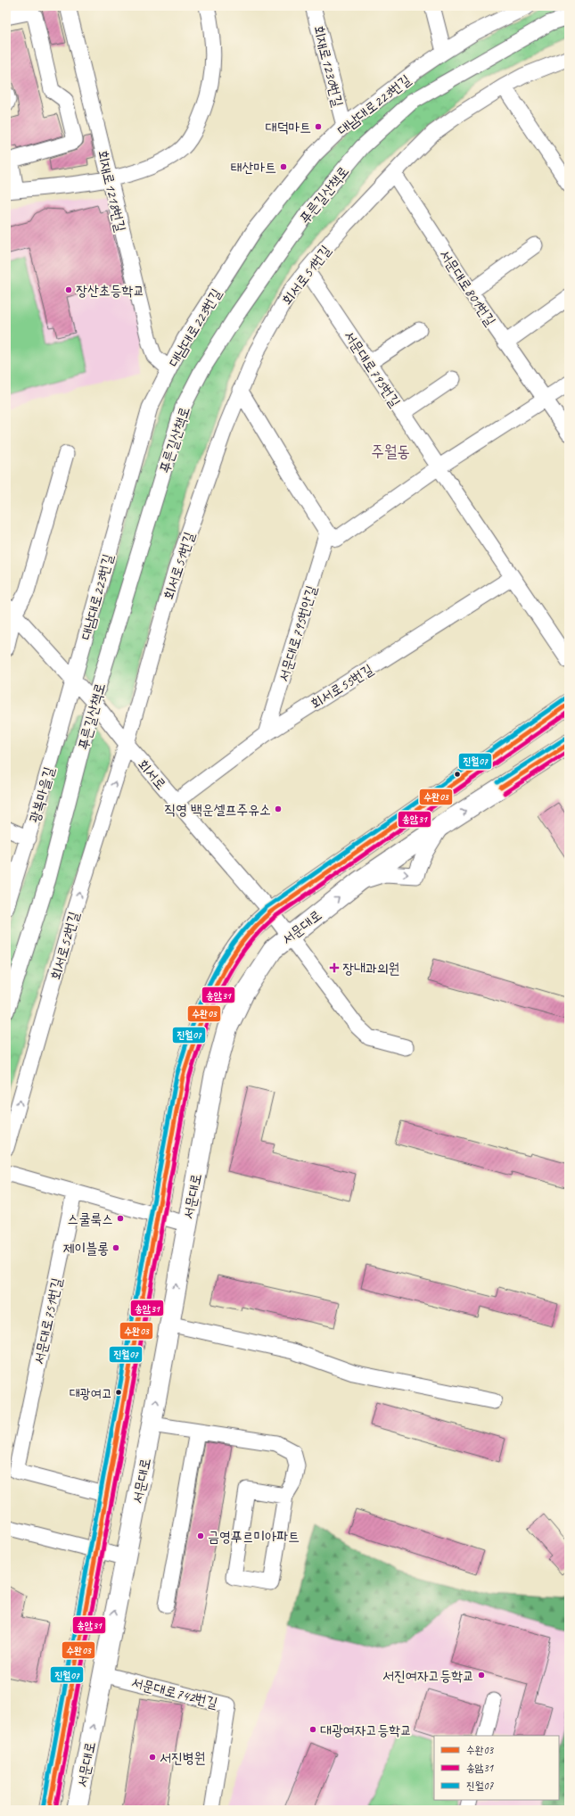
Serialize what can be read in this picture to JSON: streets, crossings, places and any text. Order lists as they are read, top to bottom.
{
  "streets": {
    "main road": ["서문대로"],
    "street": [
      "회재로1230번길",
      "대남대로223번길",
      "회재로1218번길",
      "푸른길산책로",
      "회서로51번길",
      "서문대로801번길",
      "서문대로795번길",
      "서문대로795번안길",
      "회서로55번길",
      "회서로",
      "광복마을길",
      "회서로52번길",
      "서문대로751번길",
      "서문대로742번길"
    ]
  },
  "crossings": [
    ["회재로1230번길", "대남대로223번길"],
    ["대남대로223번길", "회재로1218번길"],
    ["대남대로223번길", "회서로"],
    ["대남대로223번길", "광복마을길"],
    ["푸른길산책로", "회서로"],
    ["회서로51번길", "서문대로801번길"],
    ["회서로51번길", "서문대로795번길"],
    ["회서로51번길", "회서로"],
    ["회서로51번길", "회서로52번길"],
    ["서문대로795번길", "회서로55번길"],
    ["서문대로795번안길", "회서로55번길"],
    ["회서로55번길", "회서로"],
    ["회서로", "광복마을길"],
    ["회서로", "서문대로"],
    ["회서로", "회서로52번길"],
    ["서문대로", "서문대로751번길"],
    ["서문대로", "서문대로742번길"]
  ],
  "one_way": ["회서로52번길"],
  "districts": ["주월동"],
  "places": {
    "other": [
      "대덕마트",
      "태산마트",
      "장산초등학교",
      "직영 백운셀프주유소",
      "스쿨룩스",
      "제이블롱",
      "대광여고",
      "금영푸르미아파트",
      "서진여자고등학교",
      "대광여자고등학교",
      "서진병원"
    ],
    "health": ["장내과의원"]
  },
  "lines": ["transit line 진월07", "transit line 수완03", "transit line 송암31"],
  "legend": ["수완03", "송암31", "진월07"]
}
